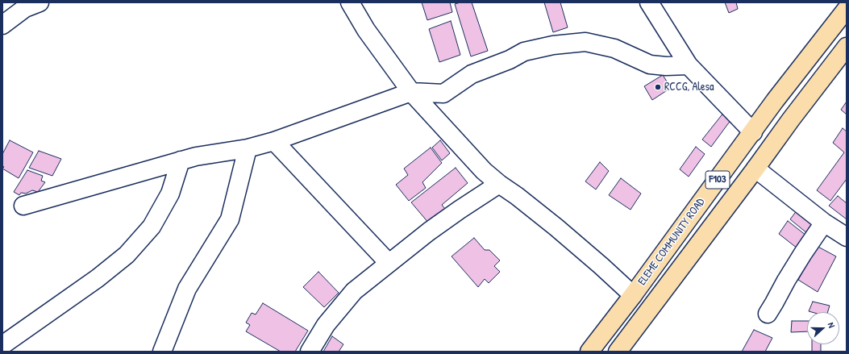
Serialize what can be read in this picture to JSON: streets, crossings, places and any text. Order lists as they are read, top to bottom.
{
  "streets": {
    "main road": ["F103", "ELEME COMMUNITY ROAD"]
  },
  "places": ["RCCG, Alesa"],
  "north": "right"
}
